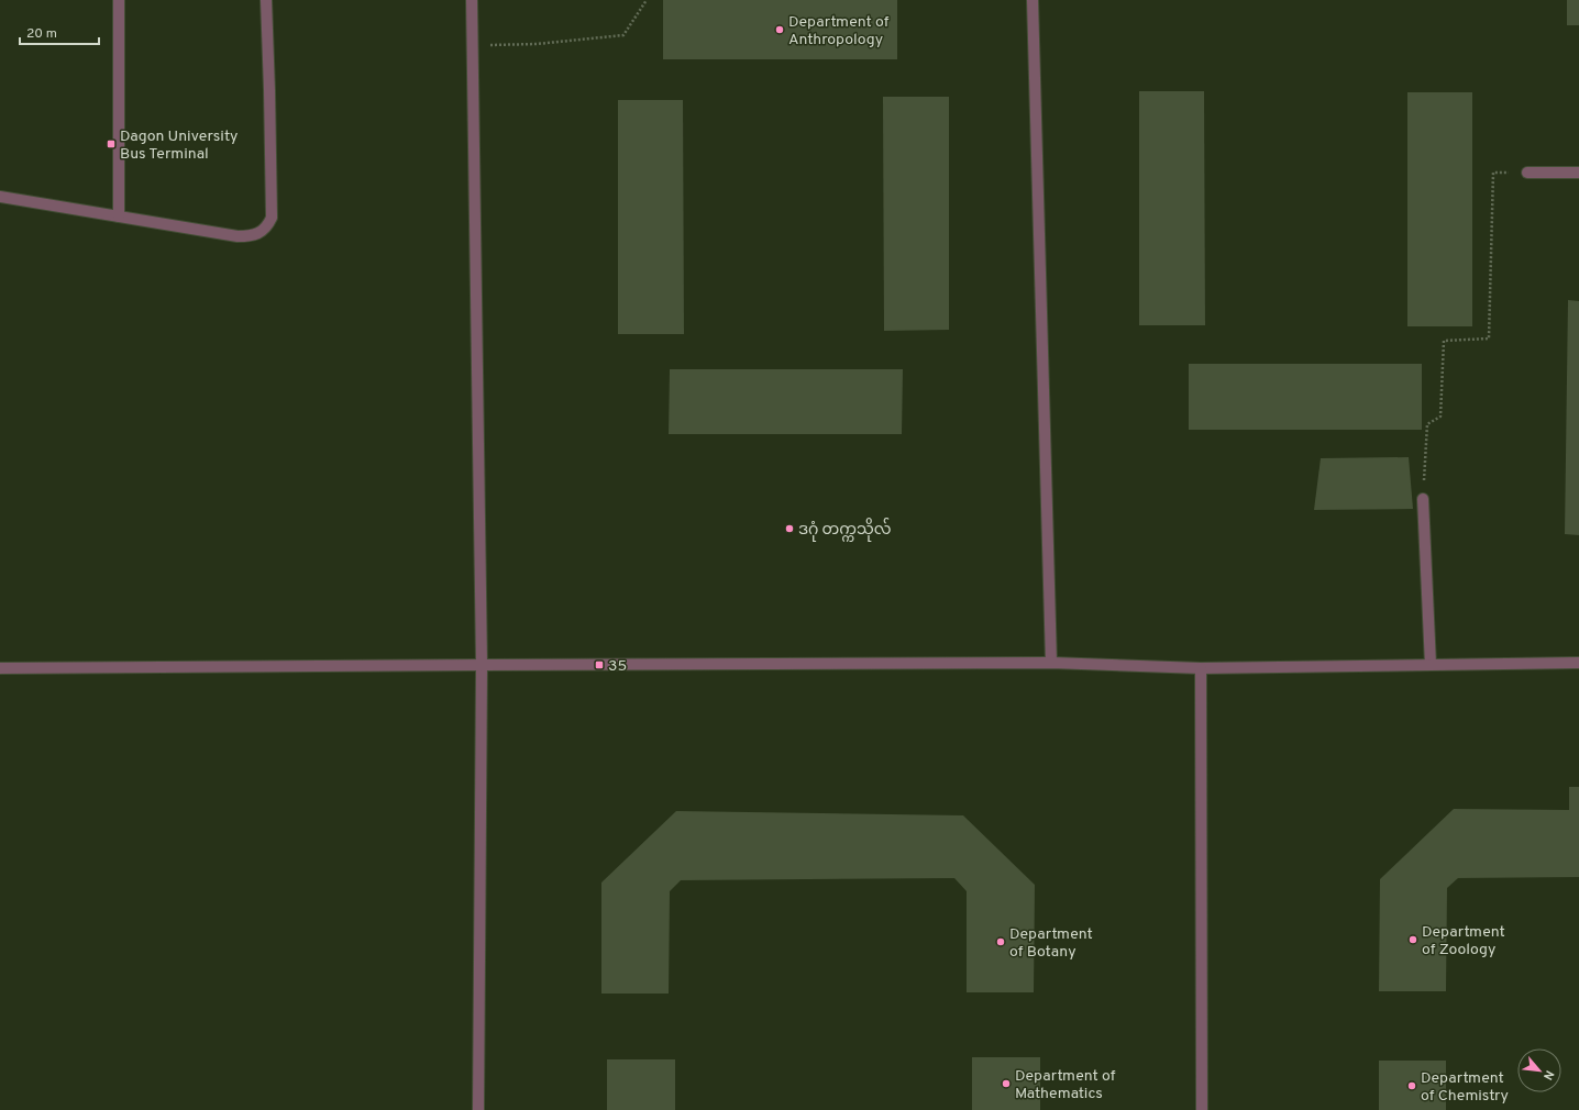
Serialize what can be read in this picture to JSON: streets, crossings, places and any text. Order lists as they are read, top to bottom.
{
  "places": {
    "other": [
      "Department of Anthropology",
      "ဒဂုံ တက္ကသိုလ်",
      "Department of Zoology",
      "Department of Botany",
      "Department of Mathematics",
      "Department of Chemistry"
    ],
    "transit": ["Dagon University Bus Terminal", "35"]
  },
  "scale_bar": "20 m",
  "north": "bottom right"
}
